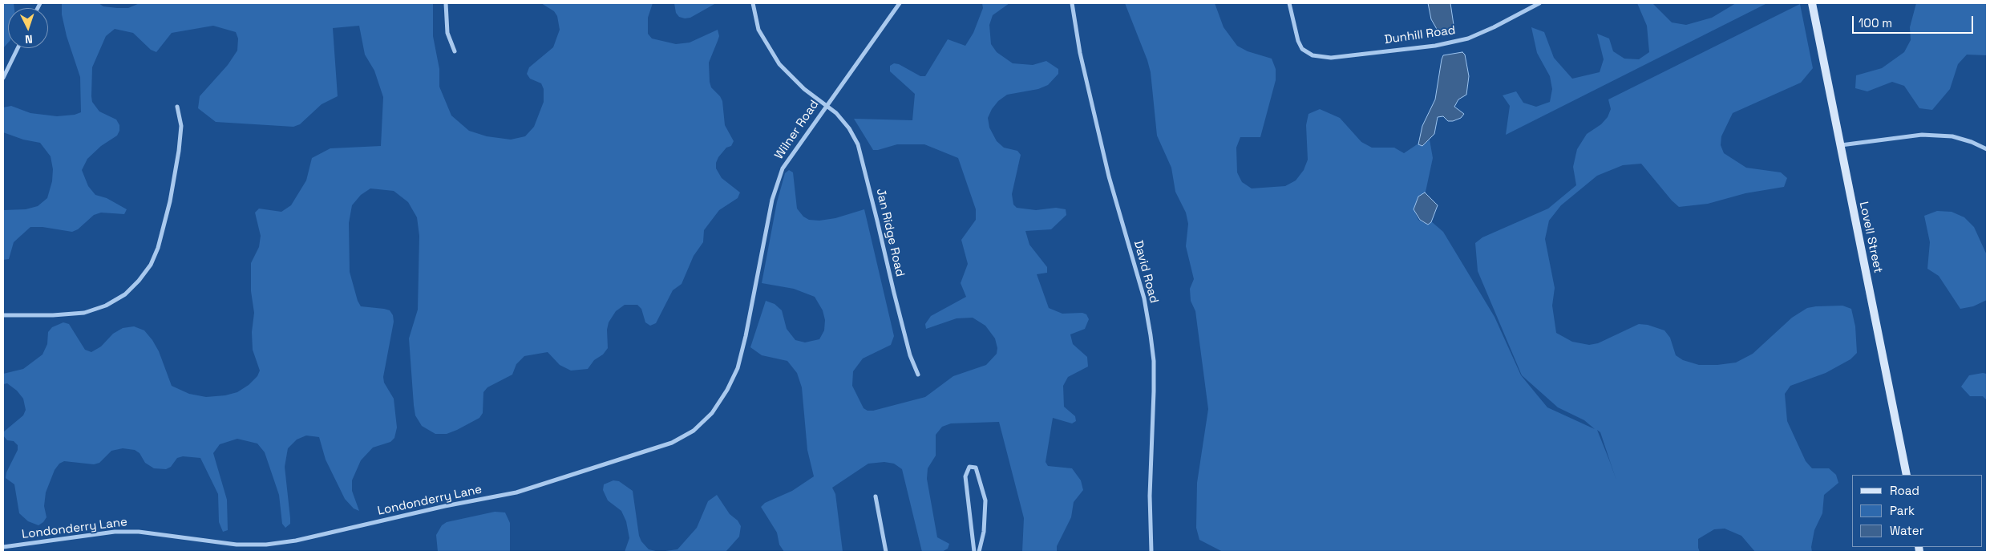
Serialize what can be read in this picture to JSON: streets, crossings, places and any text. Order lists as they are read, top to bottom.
{
  "streets": {
    "street": [
      "Dunhill Road",
      "Wilner Road",
      "Jan Ridge Road",
      "Lovell Street",
      "David Road",
      "Londonderry Lane"
    ]
  },
  "crossings": [
    ["Wilner Road", "Jan Ridge Road"],
    ["Wilner Road", "Londonderry Lane"]
  ],
  "legend": ["Road", "Park", "Water"],
  "scale_bar": "100 m",
  "north": "bottom"
}
